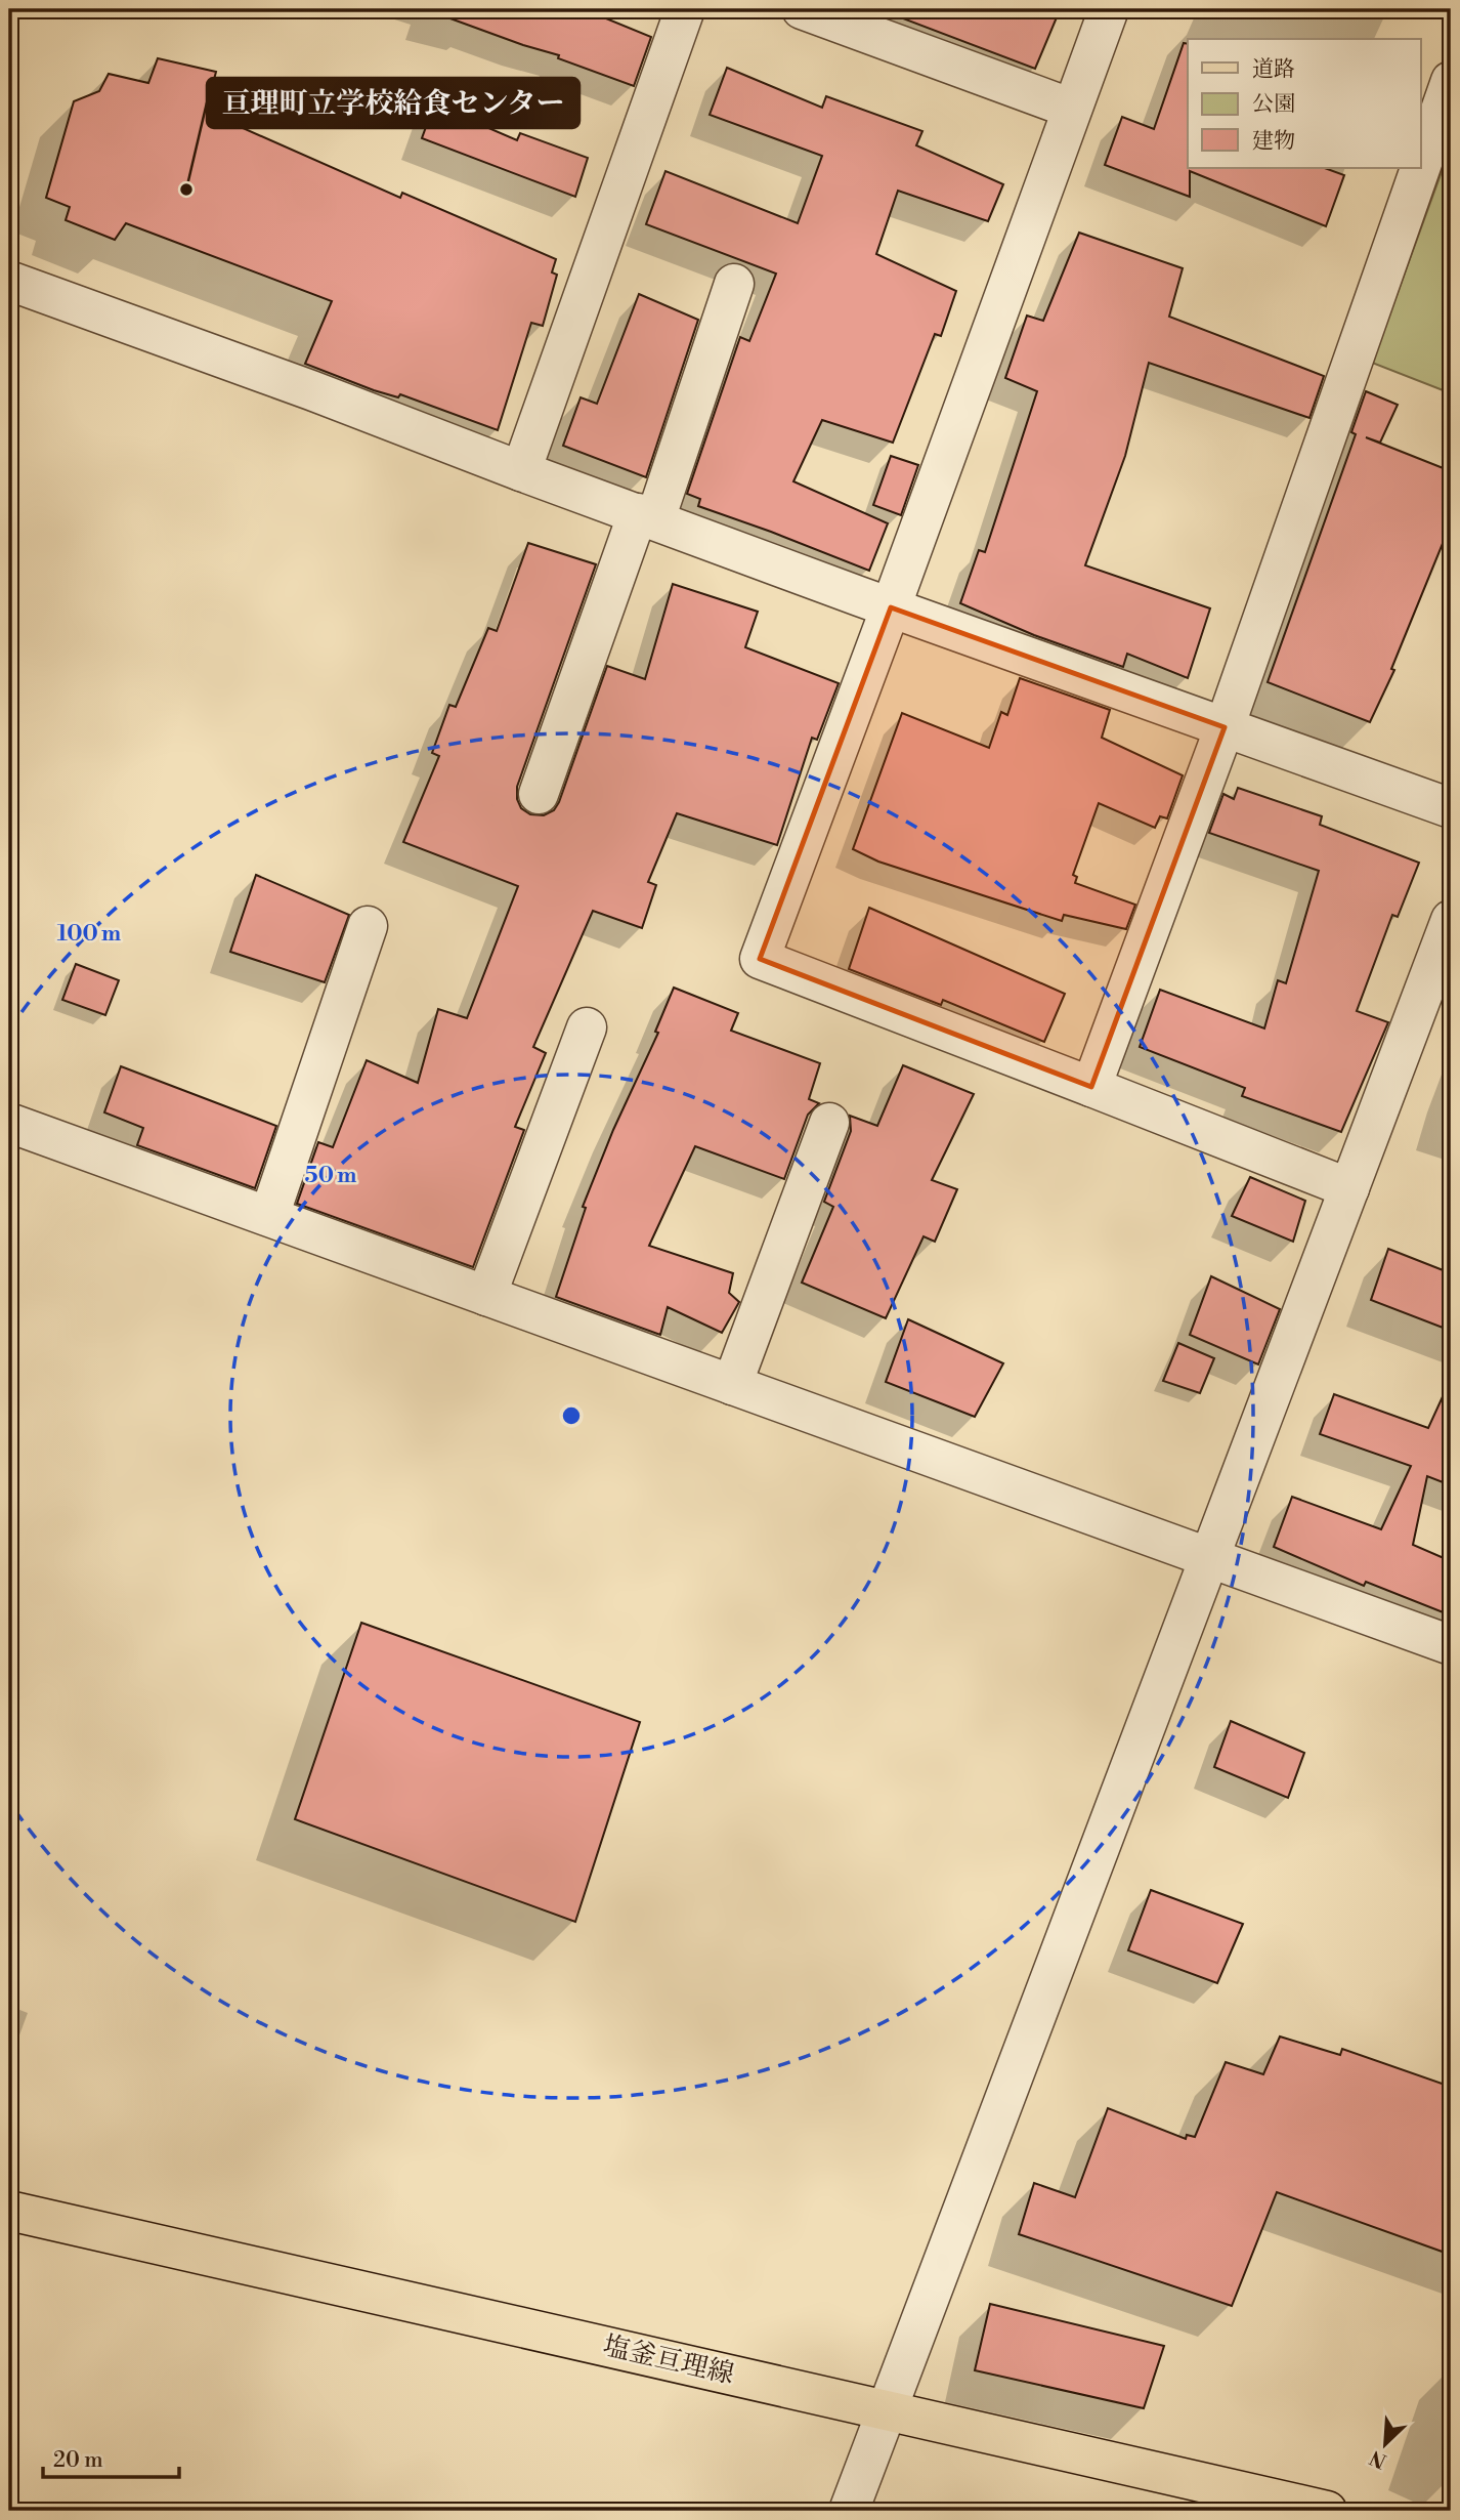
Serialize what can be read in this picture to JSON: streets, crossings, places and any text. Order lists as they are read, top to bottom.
{
  "streets": {
    "main road": ["塩釜亘理線"]
  },
  "places": ["亘理町立学校給食センター"],
  "legend": ["道路", "公園", "建物"],
  "scale_bar": "20 m",
  "north": "bottom left",
  "rings": ["100 m", "50 m"]
}
